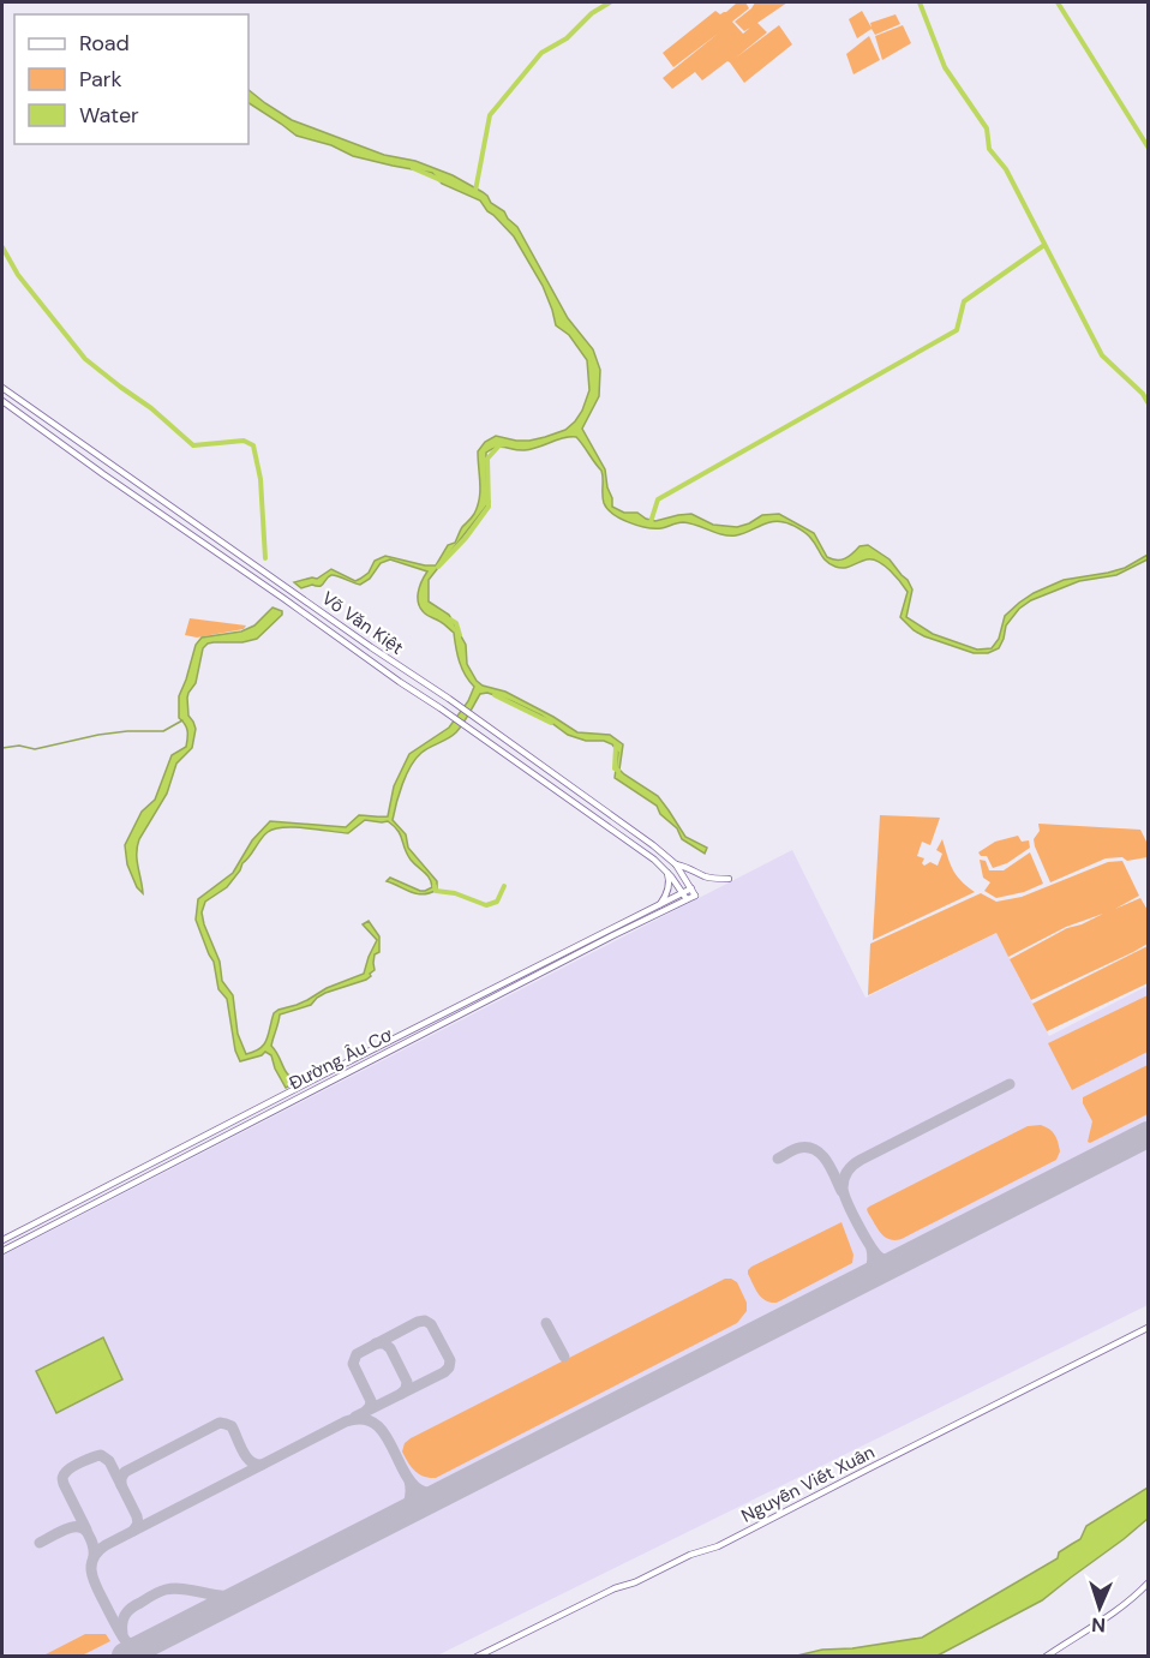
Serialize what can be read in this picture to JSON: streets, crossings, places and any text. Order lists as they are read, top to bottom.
{
  "streets": {
    "street": ["Võ Văn Kiệt", "Đường Âu Cơ", "Nguyễn Viết Xuân"]
  },
  "crossings": [
    ["Võ Văn Kiệt", "Đường Âu Cơ"]
  ],
  "legend": ["Road", "Park", "Water"],
  "north": "bottom"
}
